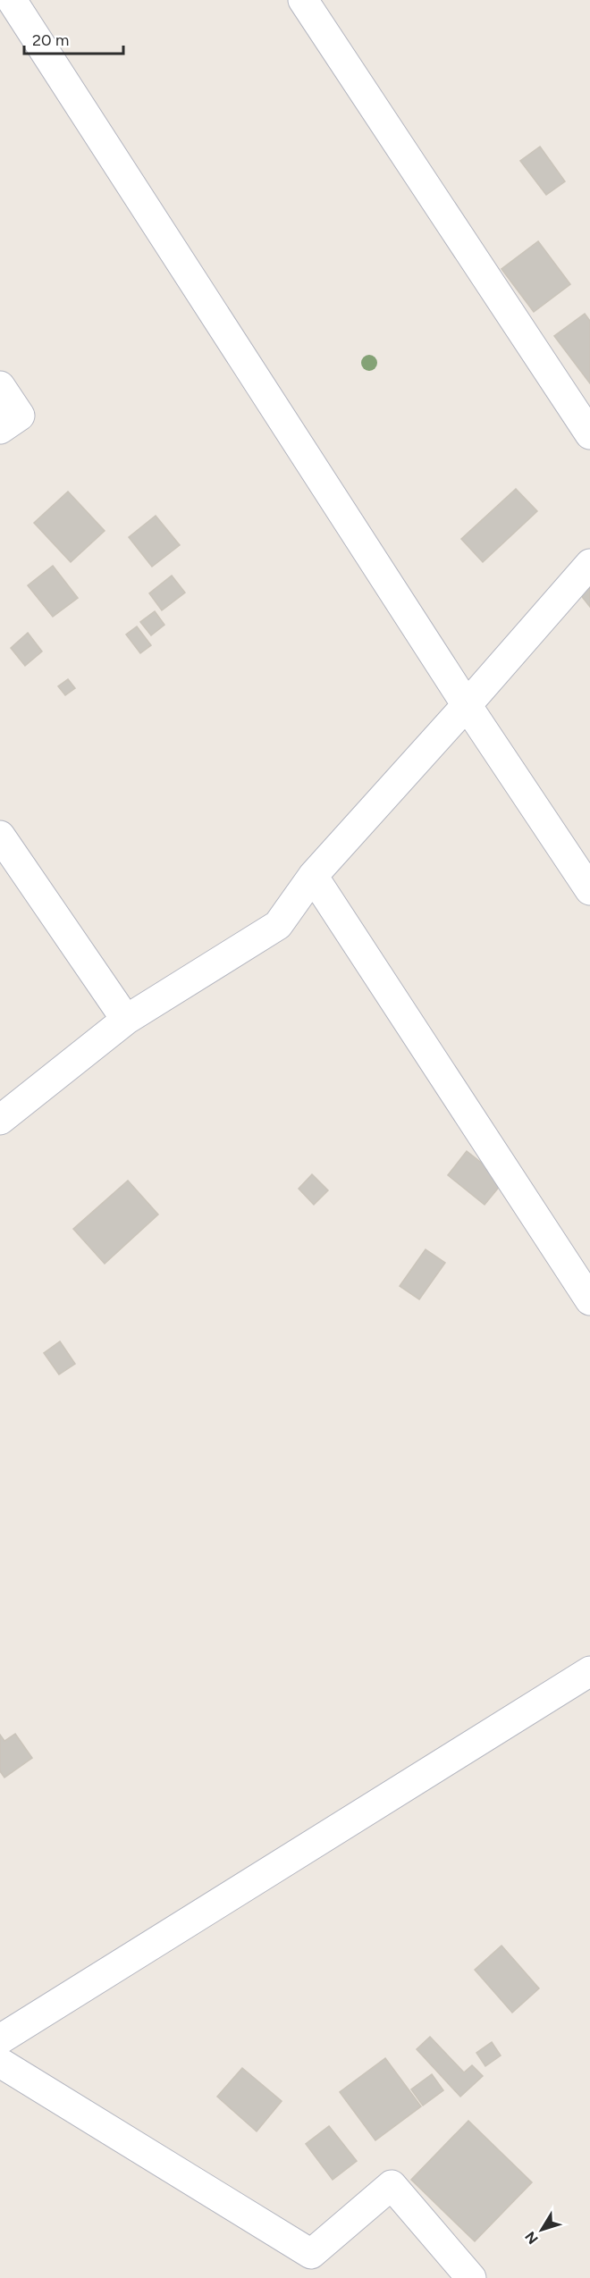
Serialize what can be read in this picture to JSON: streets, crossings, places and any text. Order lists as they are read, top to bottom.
{
  "scale_bar": "20 m",
  "north": "bottom left"
}
